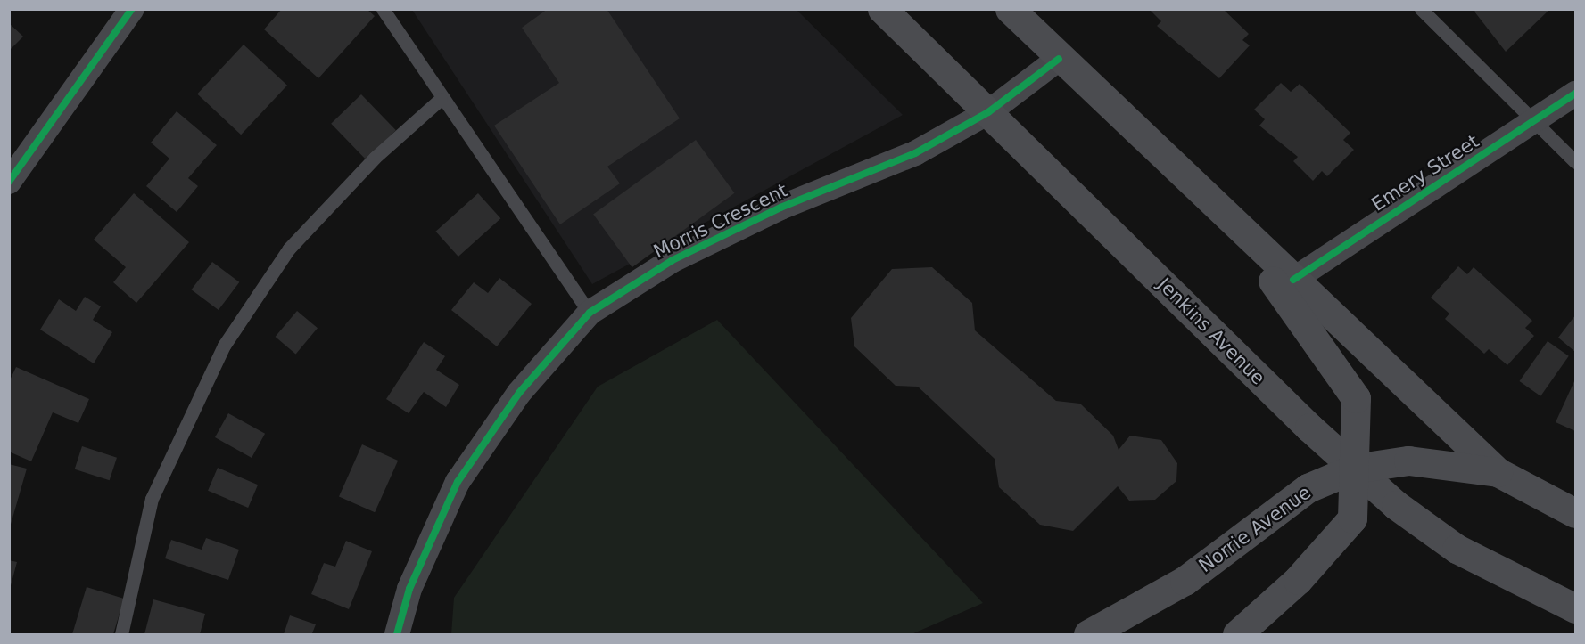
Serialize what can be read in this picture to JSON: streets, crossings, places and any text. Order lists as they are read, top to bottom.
{
  "streets": {
    "main road": ["Jenkins Avenue", "Norrie Avenue"],
    "street": ["Emery Street", "Morris Crescent"]
  },
  "crossings": [
    ["Morris Crescent", "Jenkins Avenue"],
    ["Jenkins Avenue", "Norrie Avenue"]
  ]
}
